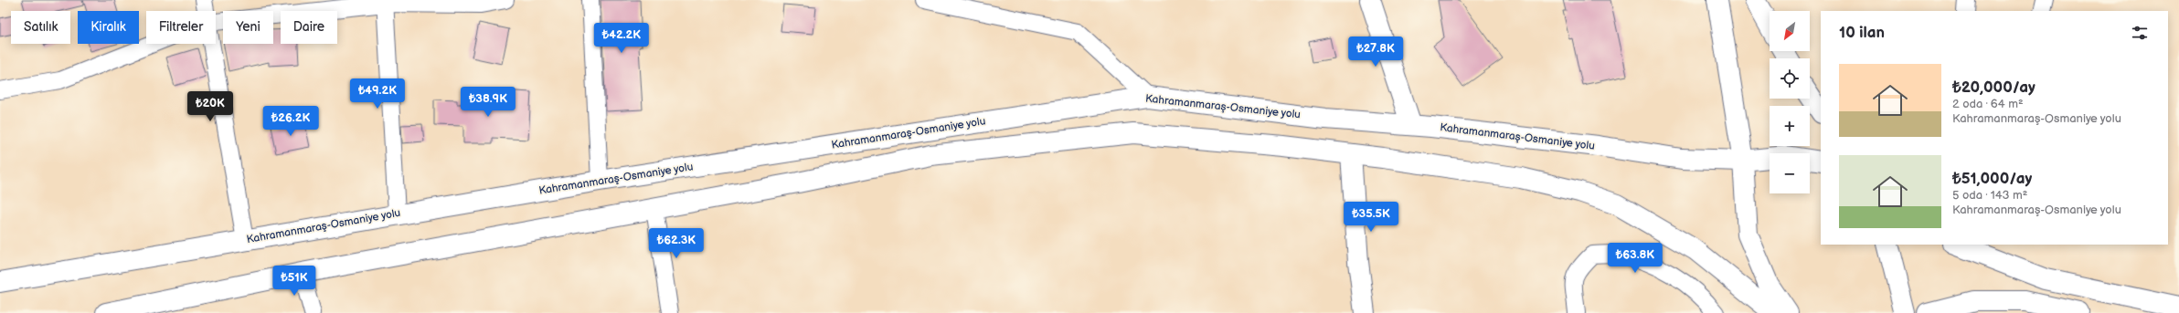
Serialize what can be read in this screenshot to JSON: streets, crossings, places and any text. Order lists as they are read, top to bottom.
{
  "streets": {
    "main road": ["Kahramanmaraş-Osmaniye yolu"]
  },
  "north": "bottom left",
  "page": {
    "map_buttons": ["+", "−"],
    "chip": [
      "Satılık",
      "Kiralık",
      "Filtreler",
      "Yeni",
      "Daire"
    ],
    "heading": "10 ilan",
    "price": [
      "₺42.2K",
      "₺27.8K",
      "₺49.2K",
      "₺38.9K",
      "₺20K",
      "₺26.2K",
      "₺35.5K",
      "₺62.3K",
      "₺63.8K",
      "₺51K"
    ],
    "list": [
      {
        "name": "₺20,000/ay",
        "note": "2 oda · 64 m² · Kahramanmaraş-Osmaniye yolu"
      },
      {
        "name": "₺51,000/ay",
        "note": "5 oda · 143 m² · Kahramanmaraş-Osmaniye yolu"
      }
    ]
  }
}
